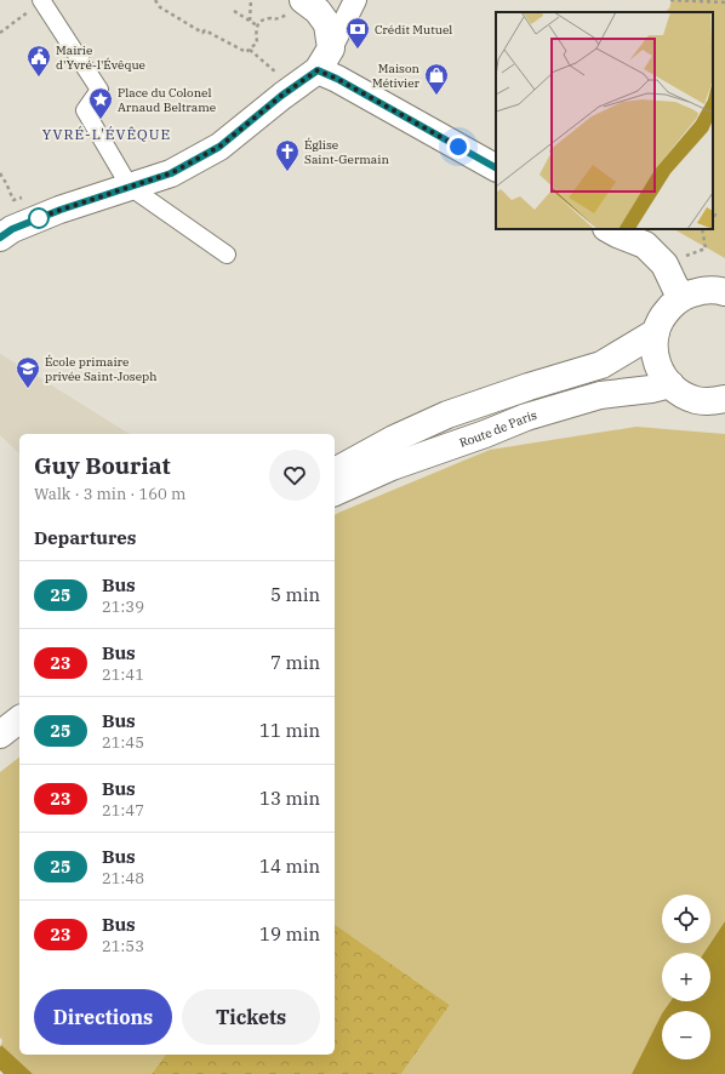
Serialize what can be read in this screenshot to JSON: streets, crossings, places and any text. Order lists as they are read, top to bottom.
{
  "streets": {
    "main road": ["Route de Paris"]
  },
  "districts": ["YVRÉ-L'ÉVÊQUE"],
  "places": {
    "bank": ["Crédit Mutuel"],
    "public building": ["Mairie d'Yvré-l'Évêque"],
    "shop": ["Maison Métivier"],
    "place": ["Place du Colonel Arnaud Beltrame"],
    "church": ["Église Saint-Germain"],
    "school or university": ["École primaire privée Saint-Joseph"]
  },
  "lines": ["bus line 25"],
  "page": {
    "heading": [
      ["Guy Bouriat", "Walk · 3 min · 160 m"],
      "Departures"
    ],
    "list": [
      {
        "mark": "25",
        "name": "Bus",
        "note": "21:39",
        "value": "5 min"
      },
      {
        "mark": "23",
        "name": "Bus",
        "note": "21:41",
        "value": "7 min"
      },
      {
        "mark": "25",
        "name": "Bus",
        "note": "21:45",
        "value": "11 min"
      },
      {
        "mark": "23",
        "name": "Bus",
        "note": "21:47",
        "value": "13 min"
      },
      {
        "mark": "25",
        "name": "Bus",
        "note": "21:48",
        "value": "14 min"
      },
      {
        "mark": "23",
        "name": "Bus",
        "note": "21:53",
        "value": "19 min"
      }
    ],
    "map_buttons": ["+", "−"],
    "buttons": ["Directions", "Tickets"]
  }
}
